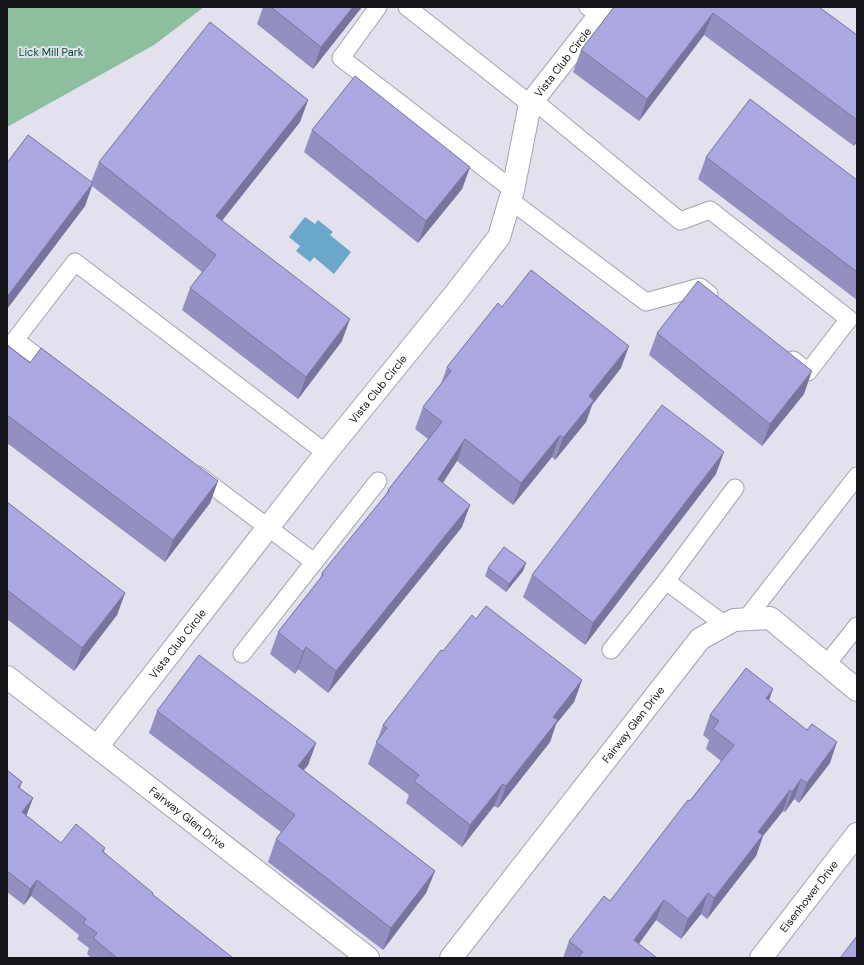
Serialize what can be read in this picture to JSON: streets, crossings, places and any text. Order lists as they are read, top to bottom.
{
  "streets": {
    "street": ["Vista Club Circle", "Fairway Glen Drive", "Eisenhower Drive"]
  },
  "crossings": [
    ["Vista Club Circle", "Fairway Glen Drive"]
  ],
  "parks": ["Lick Mill Park"]
}
